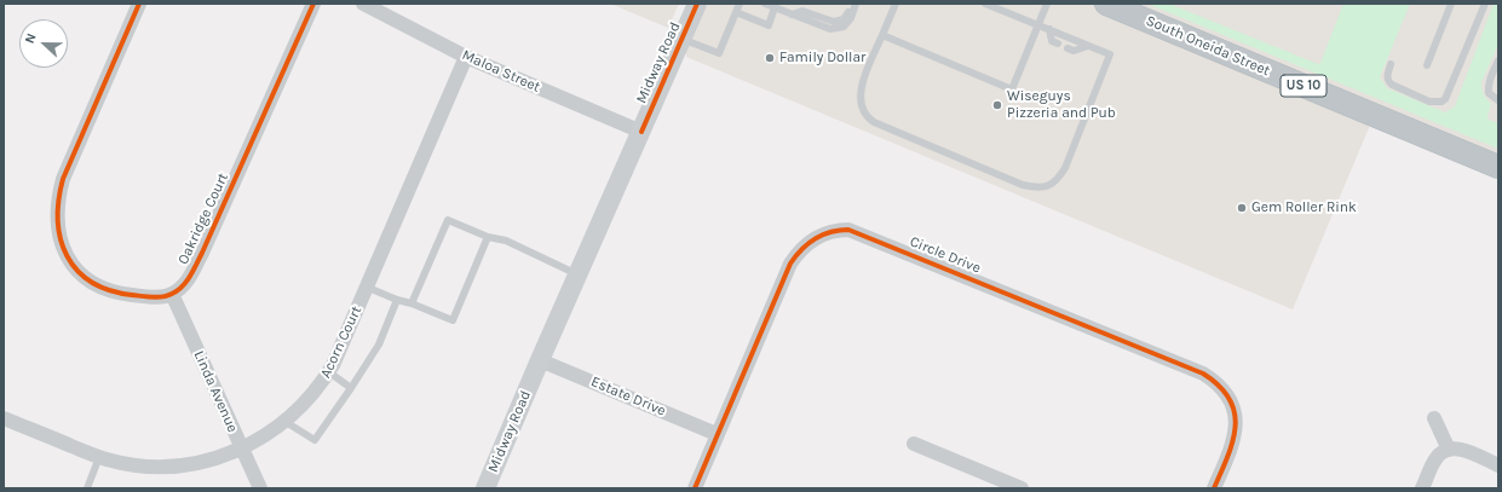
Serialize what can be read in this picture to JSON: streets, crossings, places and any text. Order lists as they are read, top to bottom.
{
  "streets": {
    "highway": ["South Oneida Street", "US 10"],
    "main road": ["Midway Road"],
    "street": [
      "Maloa Street",
      "Oakridge Court",
      "Circle Drive",
      "Acorn Court",
      "Linda Avenue",
      "Estate Drive"
    ]
  },
  "crossings": [
    ["Midway Road", "Maloa Street"],
    ["Midway Road", "Estate Drive"],
    ["Maloa Street", "Acorn Court"],
    ["Oakridge Court", "Linda Avenue"],
    ["Circle Drive", "Estate Drive"],
    ["Acorn Court", "Linda Avenue"]
  ],
  "places": ["Family Dollar", "Wiseguys Pizzeria and Pub", "Gem Roller Rink"],
  "north": "left"
}
